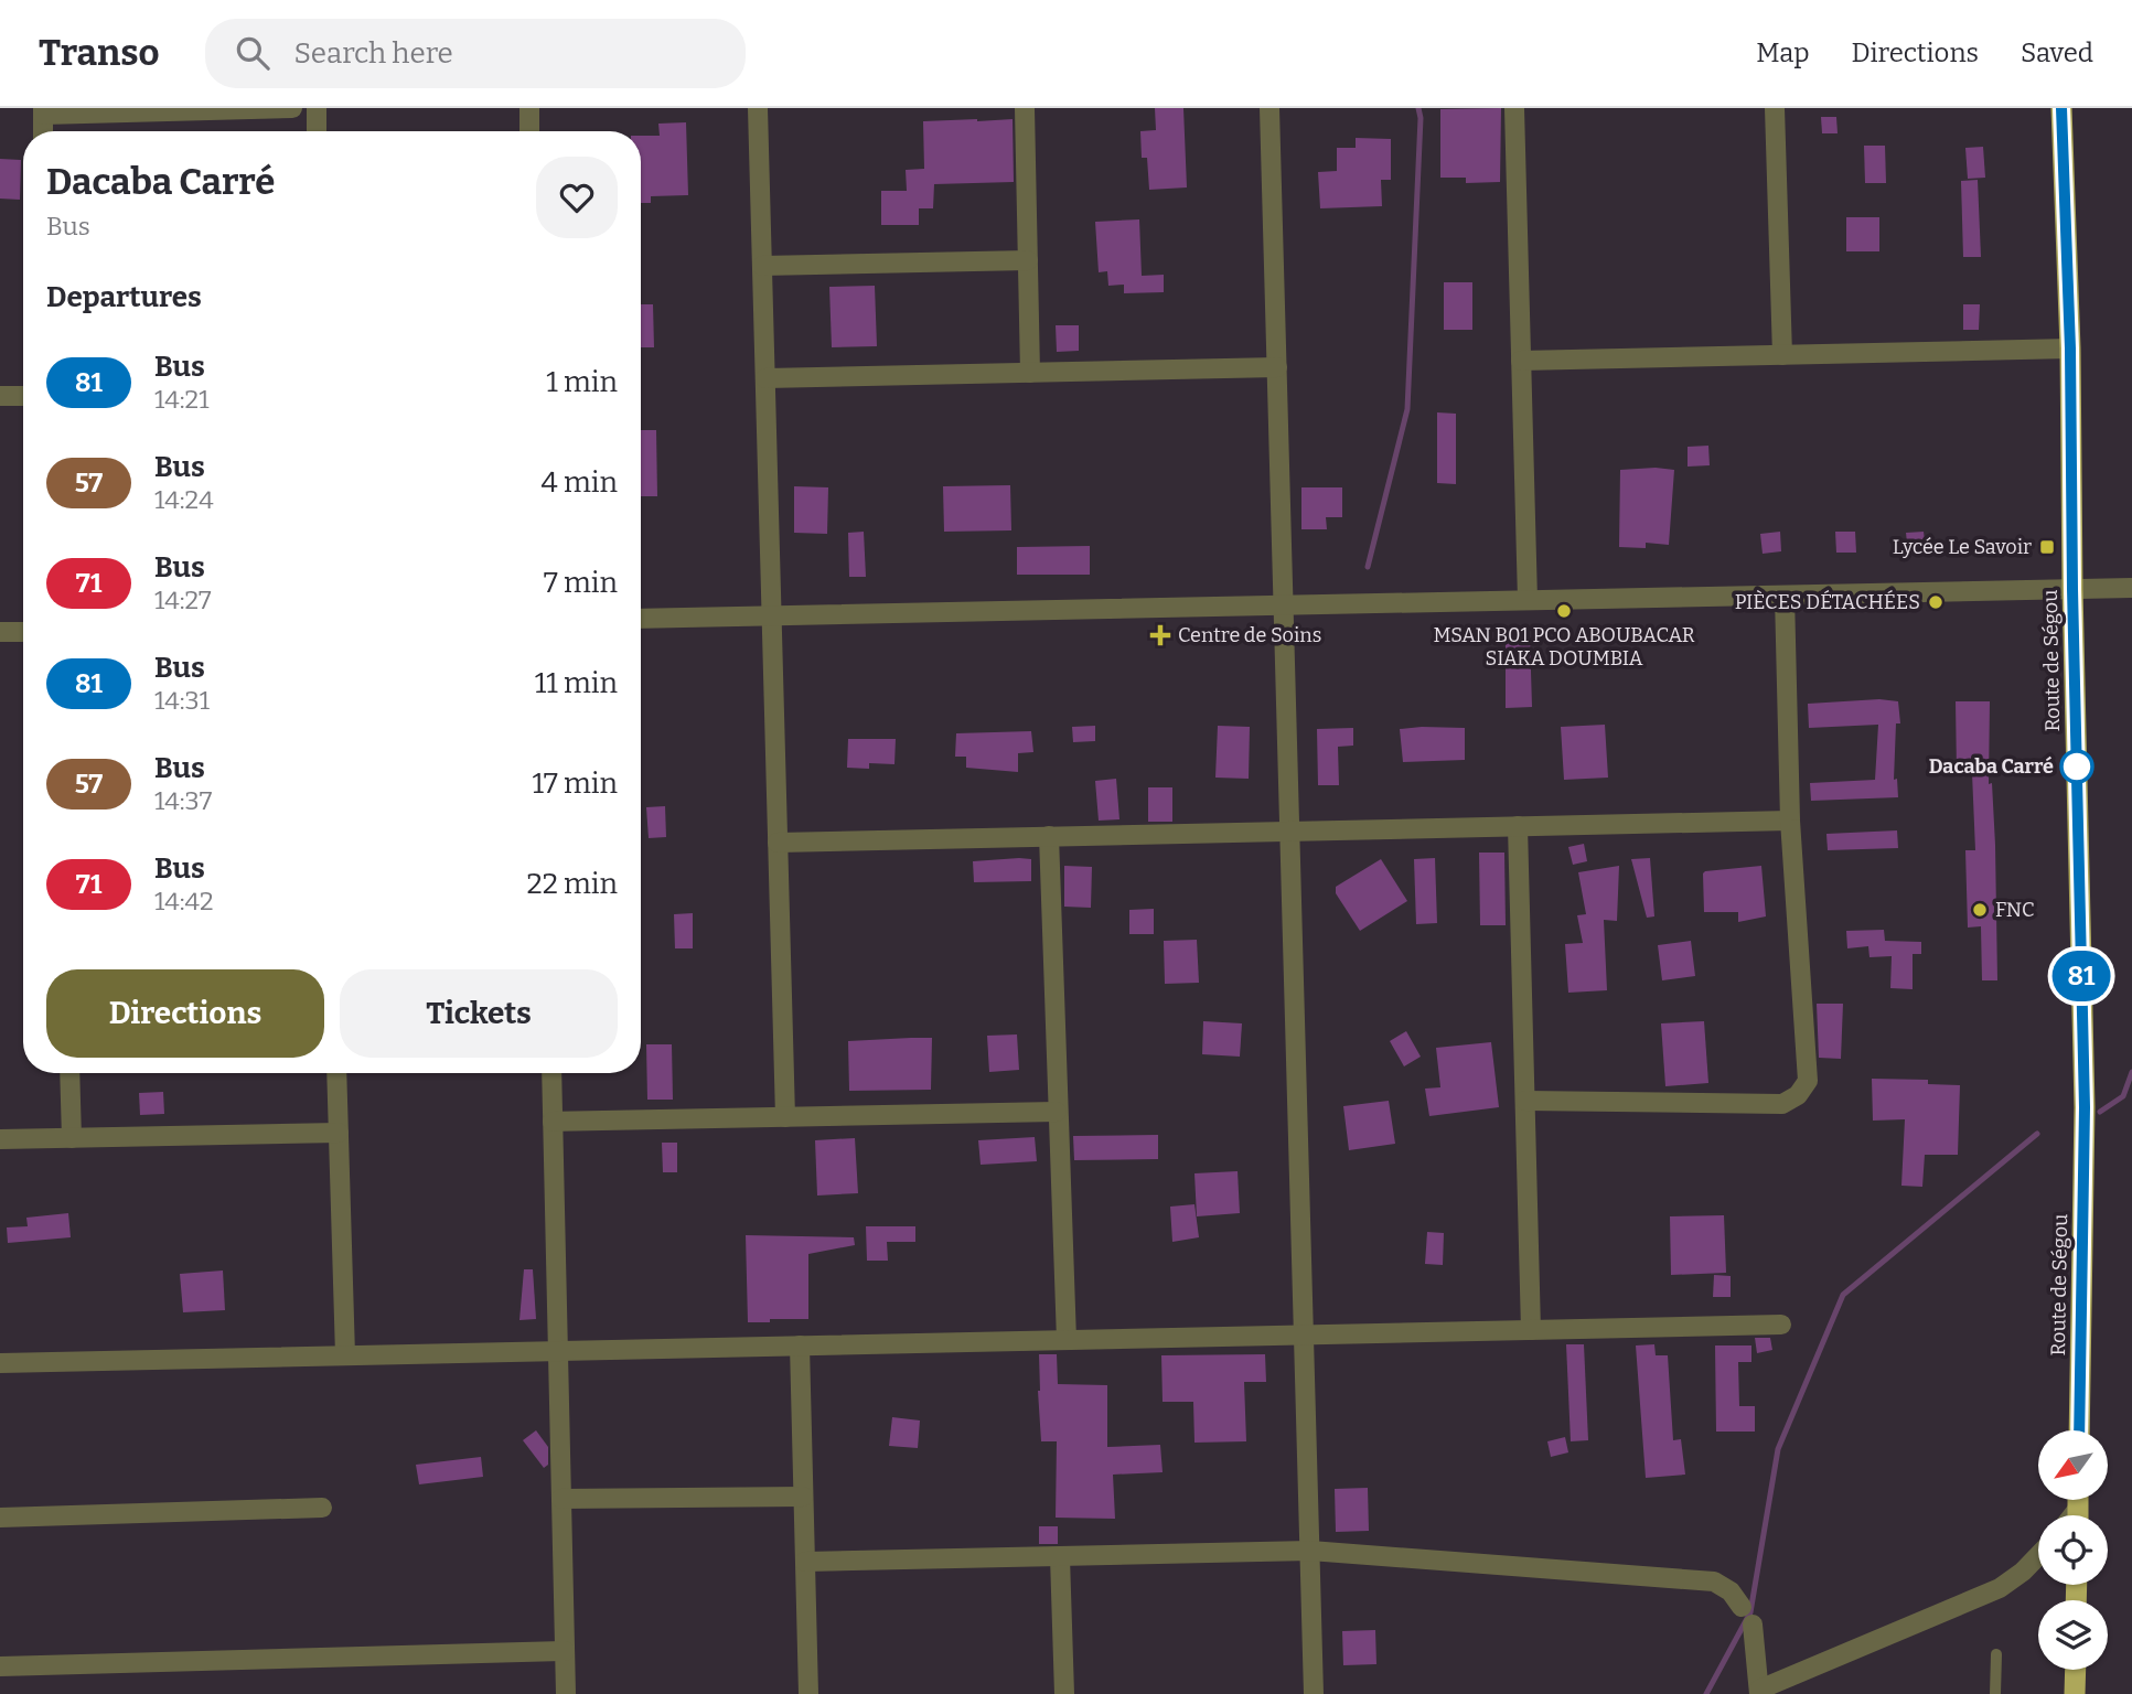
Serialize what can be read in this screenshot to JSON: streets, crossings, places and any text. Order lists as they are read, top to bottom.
{
  "streets": {
    "highway": ["Route de Ségou"]
  },
  "places": {
    "transit": ["Lycée Le Savoir"],
    "other": [
      "PIÈCES DÉTACHÉES",
      "MSAN B01 PCO ABOUBACAR SIAKA DOUMBIA",
      "Dacaba Carré",
      "FNC"
    ],
    "health": ["Centre de Soins"]
  },
  "lines": ["bus line 81"],
  "north": "bottom left",
  "page": {
    "header": "Transo",
    "search": "Search here",
    "nav": ["Map", "Directions", "Saved"],
    "on_map": "81",
    "heading": [
      ["Dacaba Carré", "Bus"],
      "Departures"
    ],
    "list": [
      {
        "mark": "81",
        "name": "Bus",
        "note": "14:21",
        "value": "1 min"
      },
      {
        "mark": "57",
        "name": "Bus",
        "note": "14:24",
        "value": "4 min"
      },
      {
        "mark": "71",
        "name": "Bus",
        "note": "14:27",
        "value": "7 min"
      },
      {
        "mark": "81",
        "name": "Bus",
        "note": "14:31",
        "value": "11 min"
      },
      {
        "mark": "57",
        "name": "Bus",
        "note": "14:37",
        "value": "17 min"
      },
      {
        "mark": "71",
        "name": "Bus",
        "note": "14:42",
        "value": "22 min"
      }
    ],
    "buttons": ["Directions", "Tickets"]
  }
}
